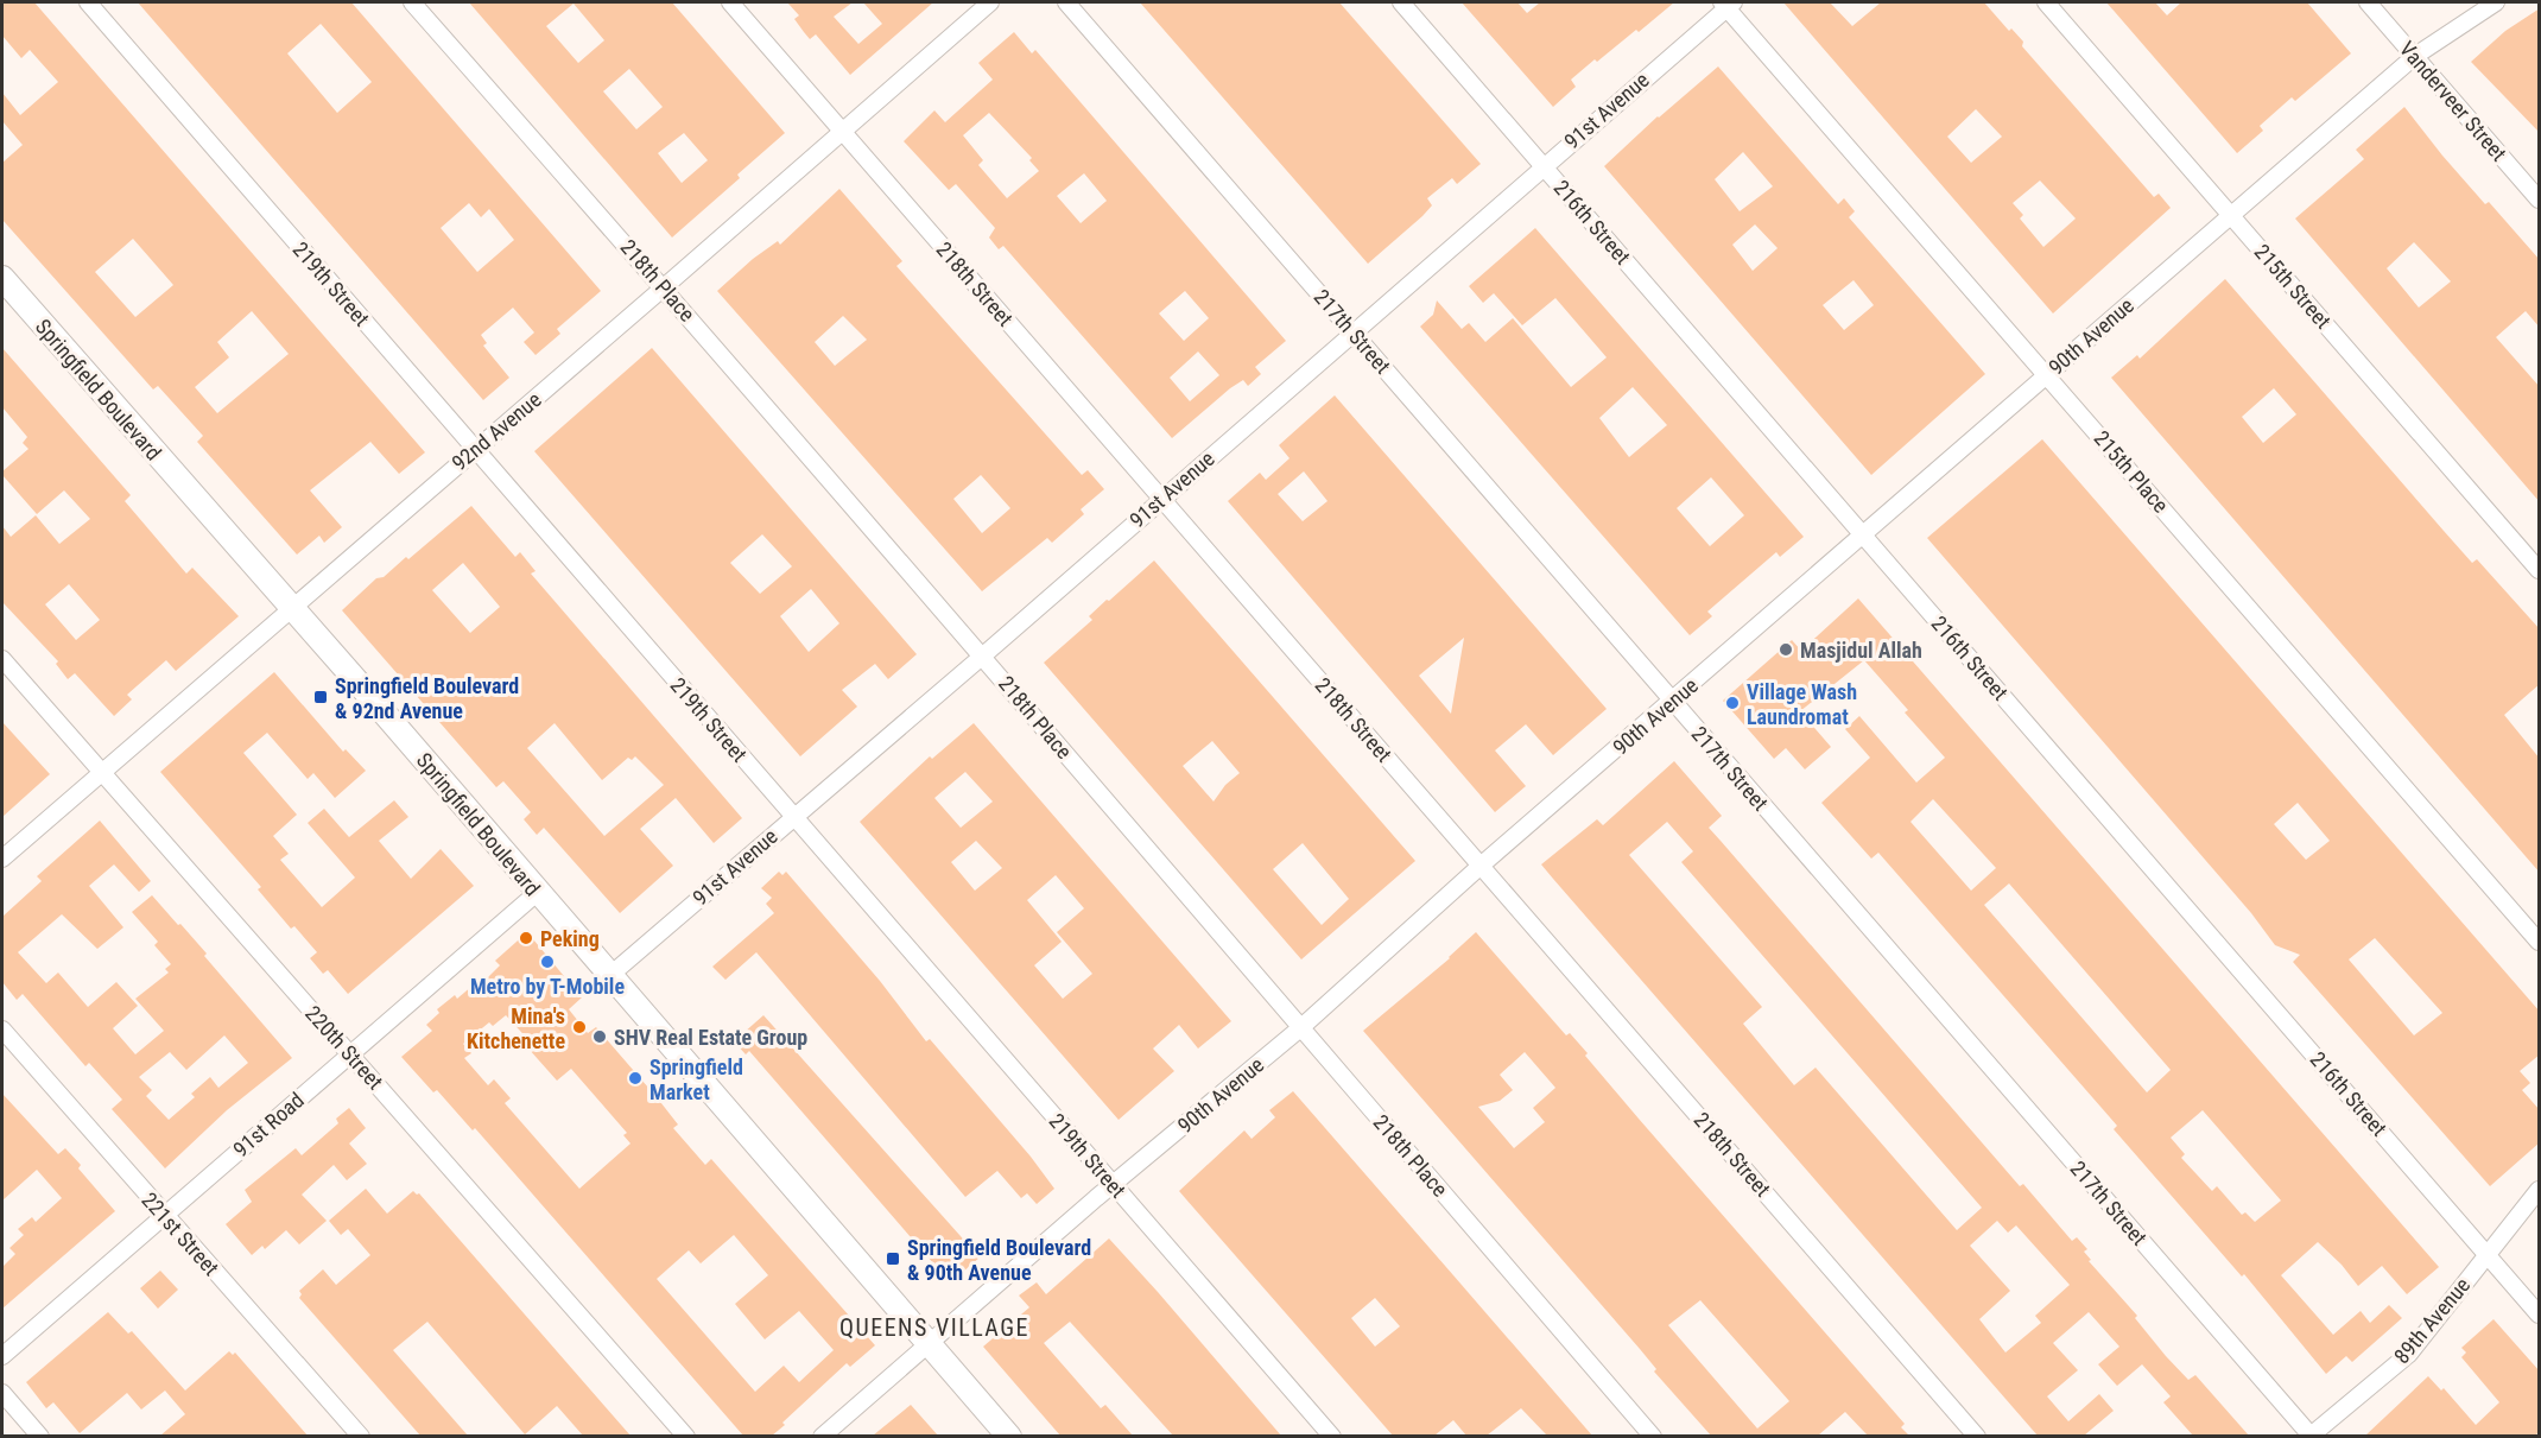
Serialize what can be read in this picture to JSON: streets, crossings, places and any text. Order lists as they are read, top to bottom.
{
  "streets": {
    "main road": ["Springfield Boulevard"],
    "street": [
      "Vanderveer Street",
      "91st Avenue",
      "216th Street",
      "218th Place",
      "219th Street",
      "218th Street",
      "215th Street",
      "217th Street",
      "90th Avenue",
      "92nd Avenue",
      "215th Place",
      "220th Street",
      "91st Road",
      "221st Street",
      "89th Avenue"
    ]
  },
  "crossings": [
    ["Vanderveer Street", "90th Avenue"],
    ["91st Avenue", "216th Street"],
    ["91st Avenue", "218th Place"],
    ["91st Avenue", "219th Street"],
    ["91st Avenue", "218th Street"],
    ["91st Avenue", "217th Street"],
    ["91st Avenue", "Springfield Boulevard"],
    ["91st Avenue", "215th Place"],
    ["216th Street", "90th Avenue"],
    ["216th Street", "89th Avenue"],
    ["218th Place", "90th Avenue"],
    ["218th Place", "92nd Avenue"],
    ["219th Street", "90th Avenue"],
    ["219th Street", "92nd Avenue"],
    ["218th Street", "90th Avenue"],
    ["218th Street", "92nd Avenue"],
    ["215th Street", "90th Avenue"],
    ["217th Street", "90th Avenue"],
    ["217th Street", "89th Avenue"],
    ["90th Avenue", "Springfield Boulevard"],
    ["90th Avenue", "215th Place"],
    ["Springfield Boulevard", "92nd Avenue"],
    ["Springfield Boulevard", "91st Road"],
    ["92nd Avenue", "220th Street"],
    ["220th Street", "91st Road"],
    ["91st Road", "221st Street"]
  ],
  "districts": ["QUEENS VILLAGE"],
  "places": {
    "other": [
      "Masjidul Allah",
      "Village Wash Laundromat",
      "Peking",
      "Metro by T-Mobile",
      "Mina's Kitchenette",
      "SHV Real Estate Group",
      "Springfield Market"
    ],
    "transit": ["Springfield Boulevard & 92nd Avenue", "Springfield Boulevard & 90th Avenue"]
  }
}
